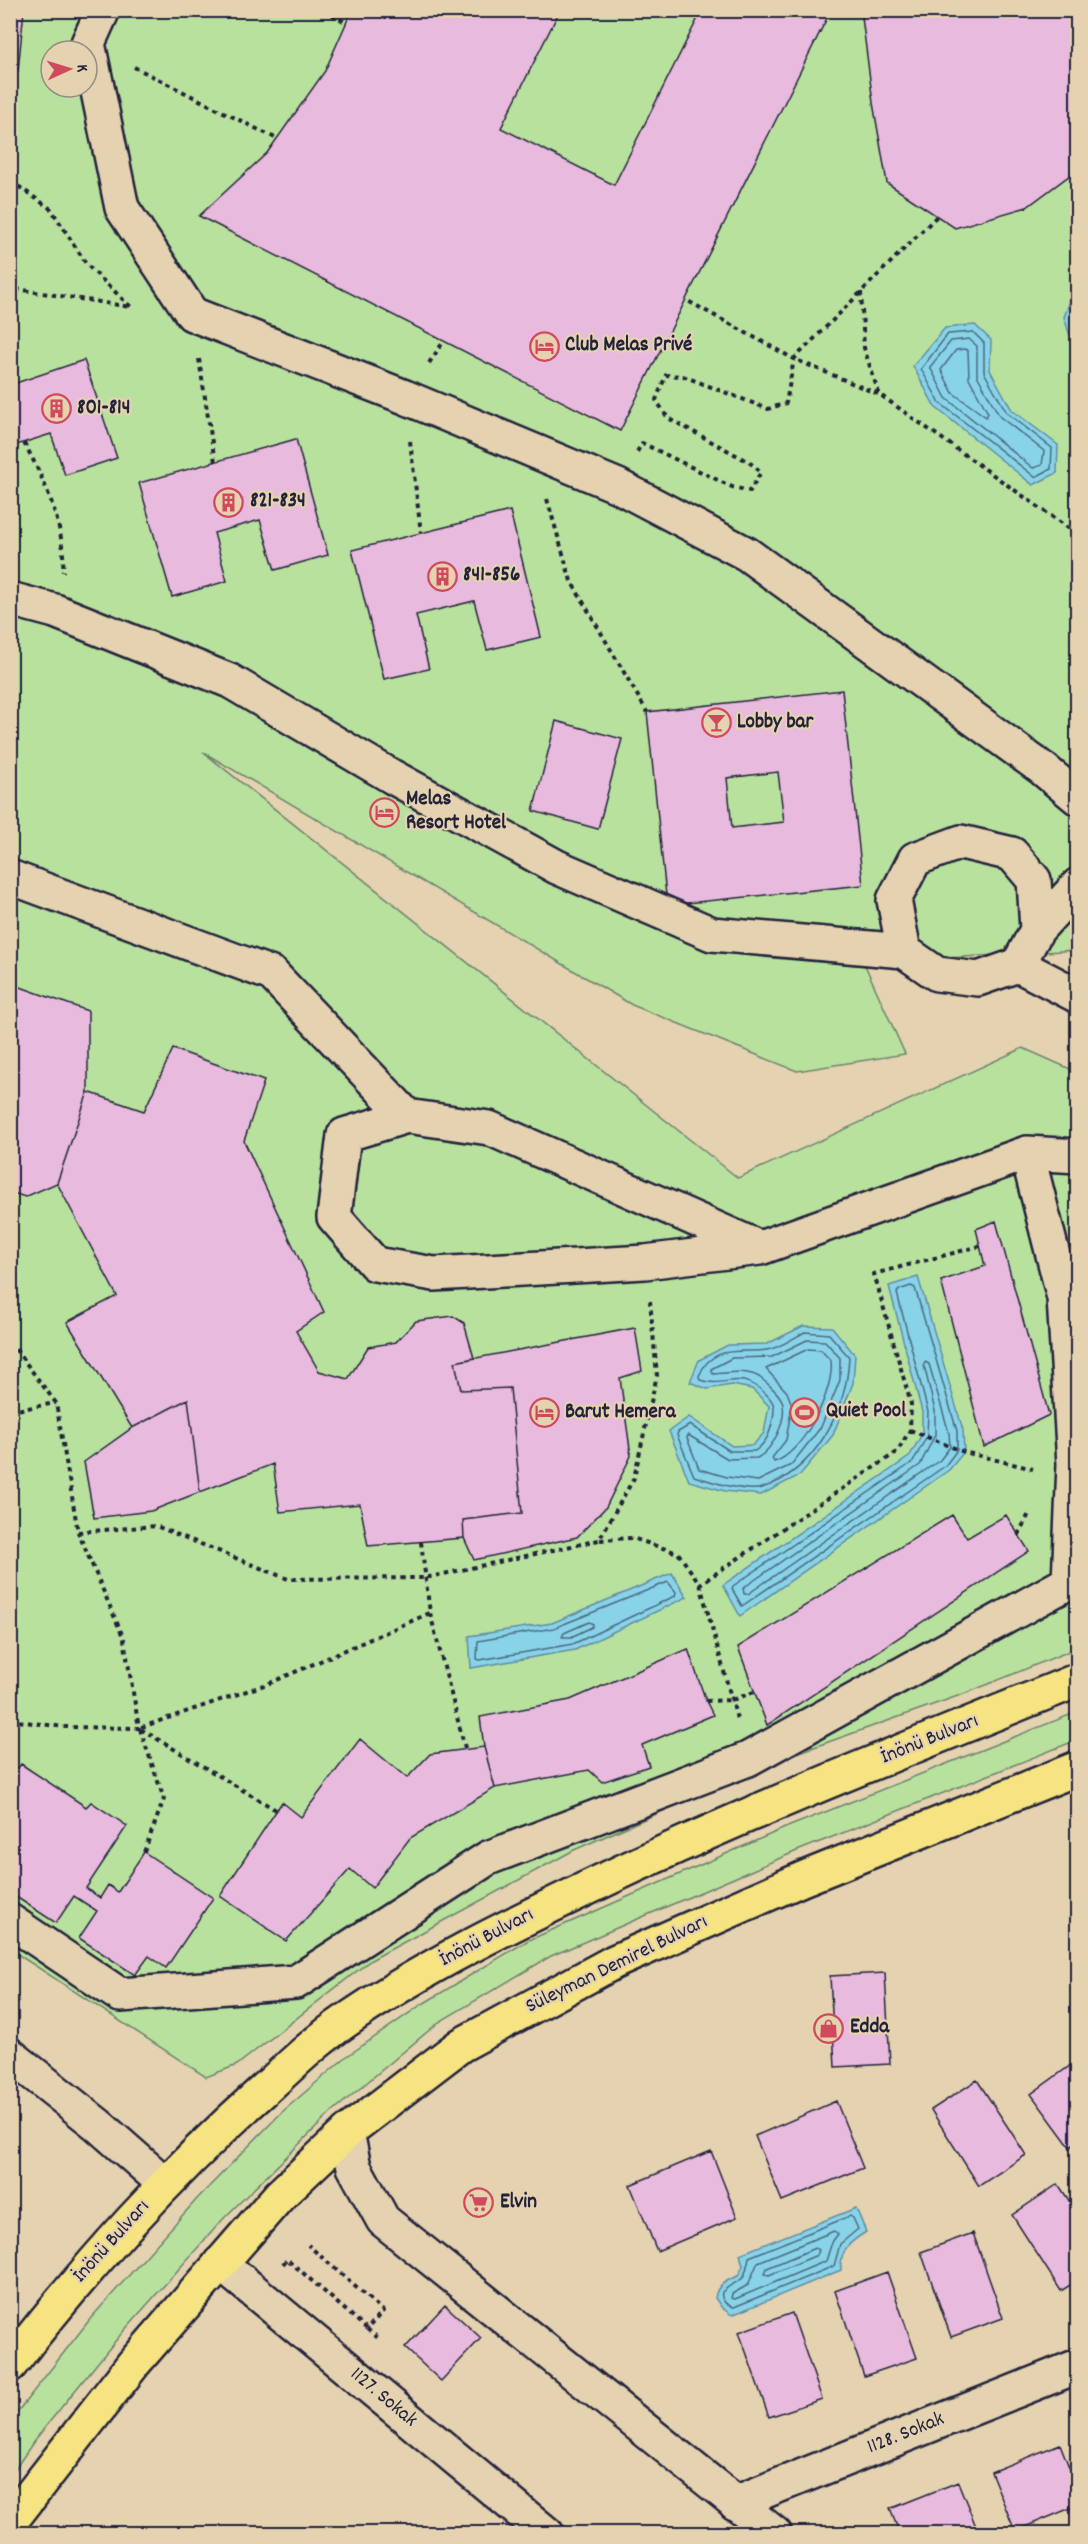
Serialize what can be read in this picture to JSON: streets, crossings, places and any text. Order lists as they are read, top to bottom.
{
  "streets": {
    "main road": ["İnönü Bulvarı", "Süleyman Demirel Bulvarı"],
    "street": ["1127. Sokak", "1128. Sokak"]
  },
  "crossings": [
    ["Süleyman Demirel Bulvarı", "1127. Sokak"]
  ],
  "places": {
    "hotel": ["Club Melas Privé", "Melas Resort Hotel", "Barut Hemera"],
    "building": ["801-814", "821-834", "841-856"],
    "bar": ["Lobby bar"],
    "sports": ["Quiet Pool"],
    "shop": ["Edda"],
    "supermarket": ["Elvin"]
  },
  "north": "right"
}
